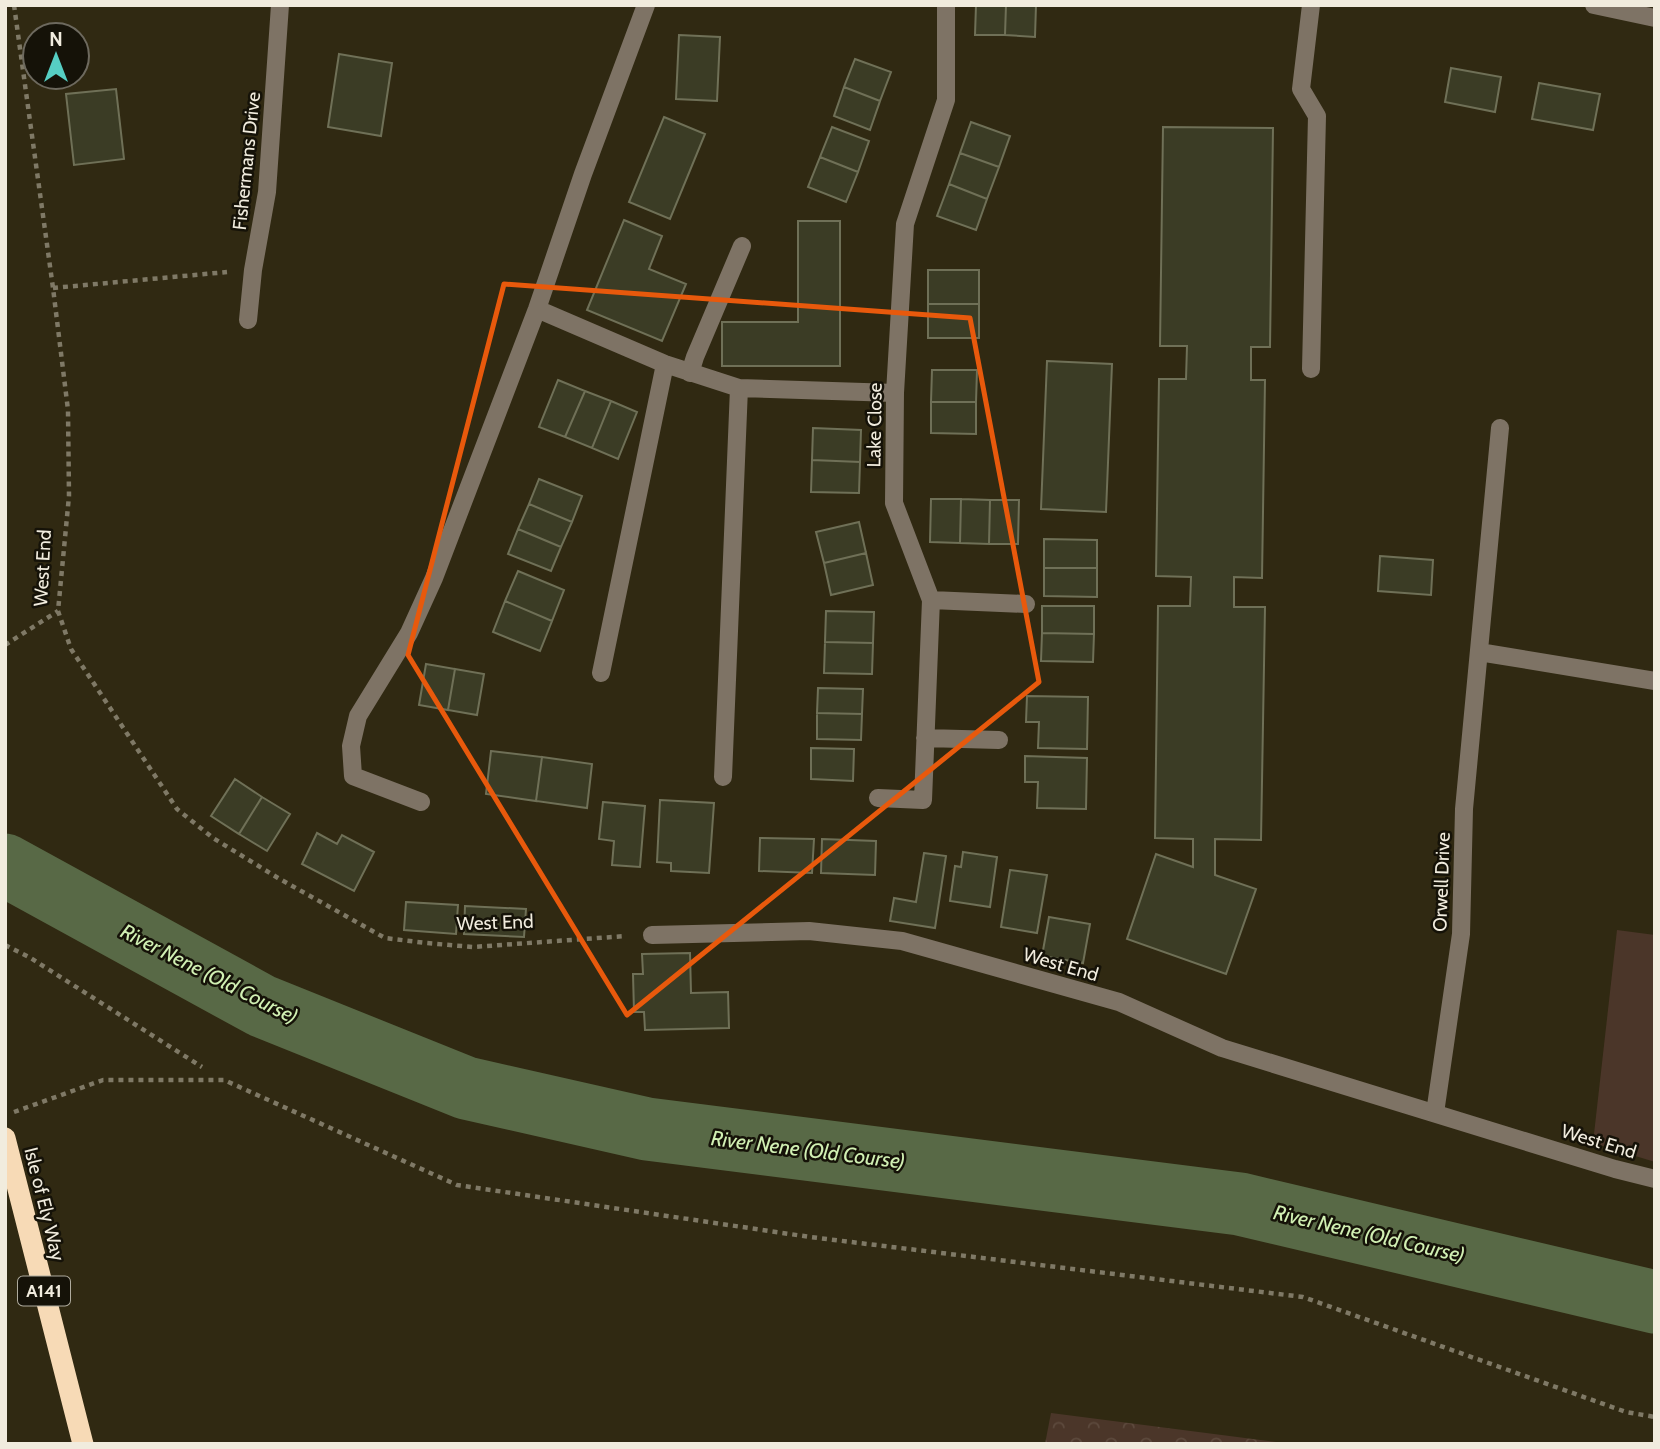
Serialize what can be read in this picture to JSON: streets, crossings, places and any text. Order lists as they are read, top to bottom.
{
  "streets": {
    "highway": ["Isle of Ely Way", "A141"],
    "street": [
      "Fishermans Drive",
      "Lake Close",
      "West End",
      "Orwell Drive"
    ]
  },
  "crossings": [
    ["West End", "Orwell Drive"]
  ],
  "water": ["River Nene (Old Course)"],
  "north": "top"
}
